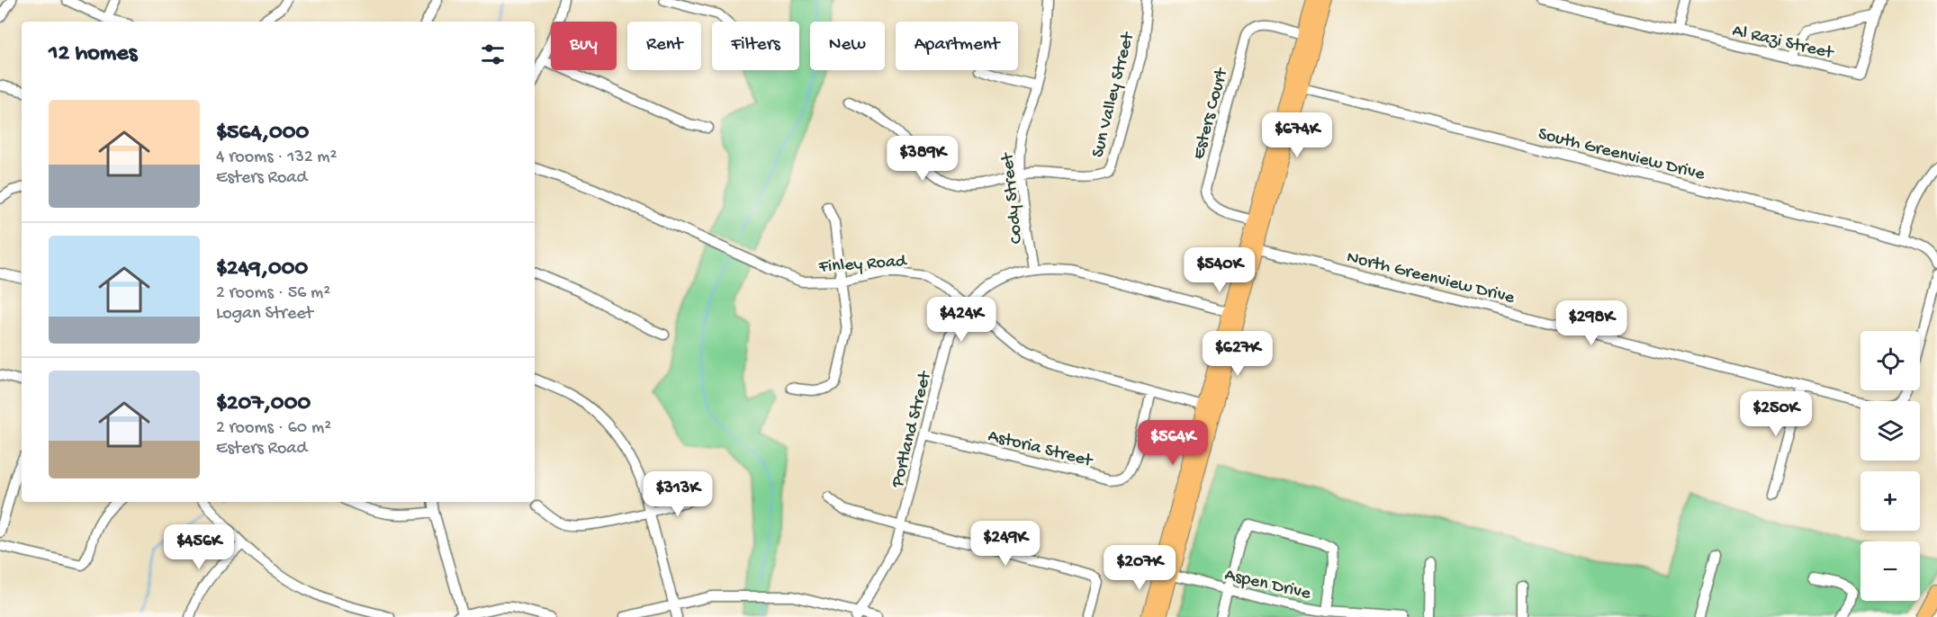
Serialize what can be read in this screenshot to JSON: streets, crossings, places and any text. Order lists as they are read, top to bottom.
{
  "streets": {
    "street": [
      "Al Razi Street",
      "Sun Valley Street",
      "Esters Court",
      "South Greenview Drive",
      "Cody Street",
      "Finley Road",
      "North Greenview Drive",
      "Portland Street",
      "Astoria Street",
      "Aspen Drive"
    ]
  },
  "crossings": [
    ["Sun Valley Street", "Cody Street"],
    ["Cody Street", "Portland Street"],
    ["Finley Road", "Portland Street"],
    ["Finley Road", "Astoria Street"],
    ["Portland Street", "Astoria Street"]
  ],
  "page": {
    "chip": [
      "Buy",
      "Rent",
      "Filters",
      "New",
      "Apartment"
    ],
    "heading": "12 homes",
    "list": [
      {
        "name": "$564,000",
        "note": "4 rooms · 132 m² · Esters Road"
      },
      {
        "name": "$249,000",
        "note": "2 rooms · 56 m² · Logan Street"
      },
      {
        "name": "$207,000",
        "note": "2 rooms · 60 m² · Esters Road"
      }
    ],
    "price": [
      "$674K",
      "$389K",
      "$540K",
      "$424K",
      "$298K",
      "$627K",
      "$250K",
      "$564K",
      "$313K",
      "$249K",
      "$456K",
      "$207K"
    ],
    "map_buttons": ["+", "−"]
  }
}
